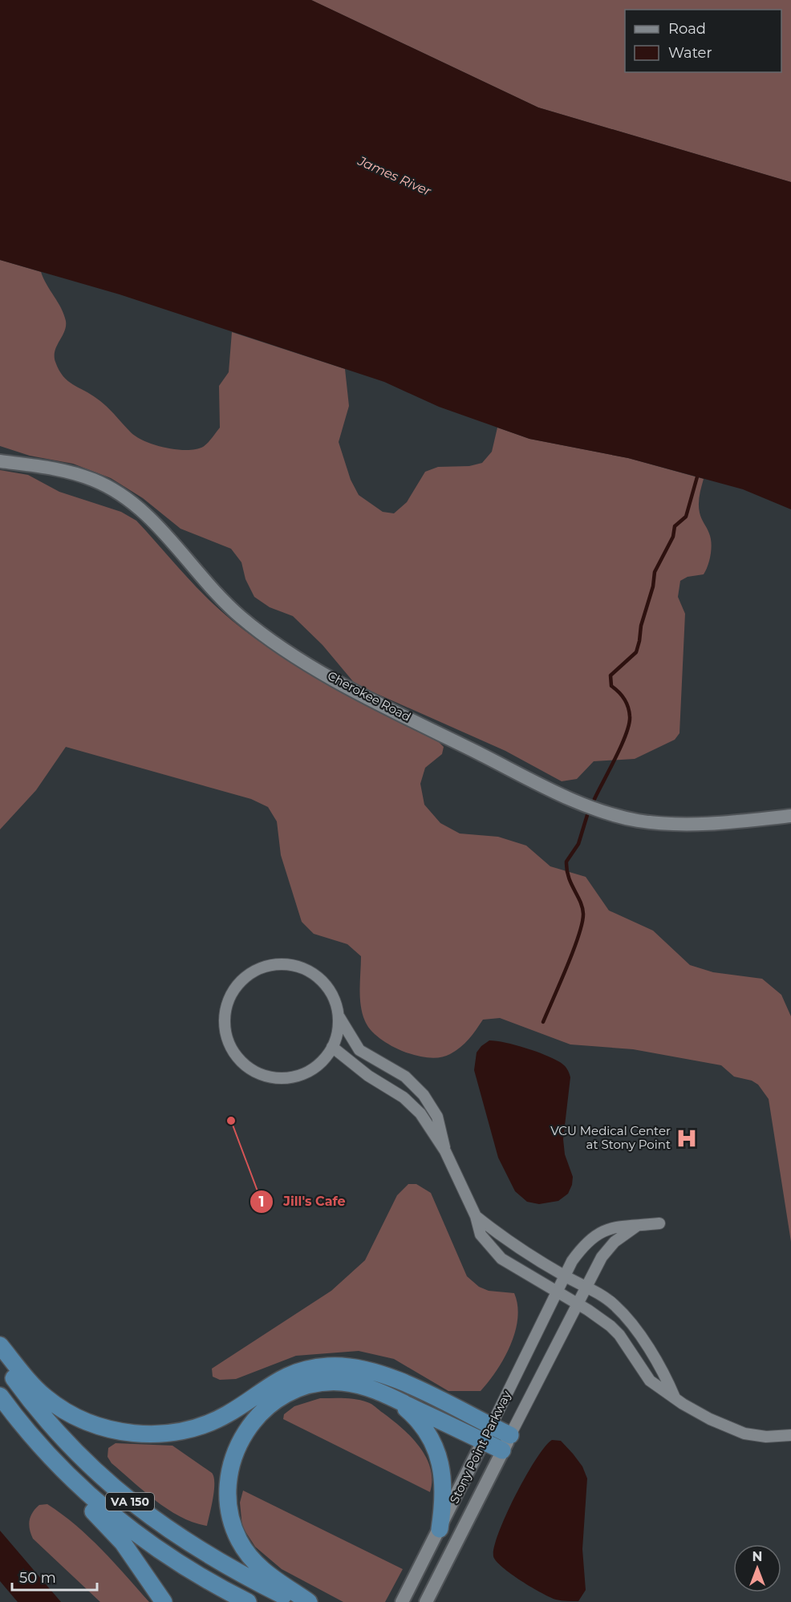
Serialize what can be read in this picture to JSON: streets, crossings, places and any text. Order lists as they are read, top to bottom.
{
  "streets": {
    "highway": ["VA 150"],
    "street": ["Cherokee Road", "Stony Point Parkway"]
  },
  "water": ["James River"],
  "places": {
    "other": ["Jill's Cafe"],
    "hospital": ["VCU Medical Center at Stony Point"]
  },
  "legend": ["Road", "Water"],
  "scale_bar": "50 m",
  "north": "top"
}
